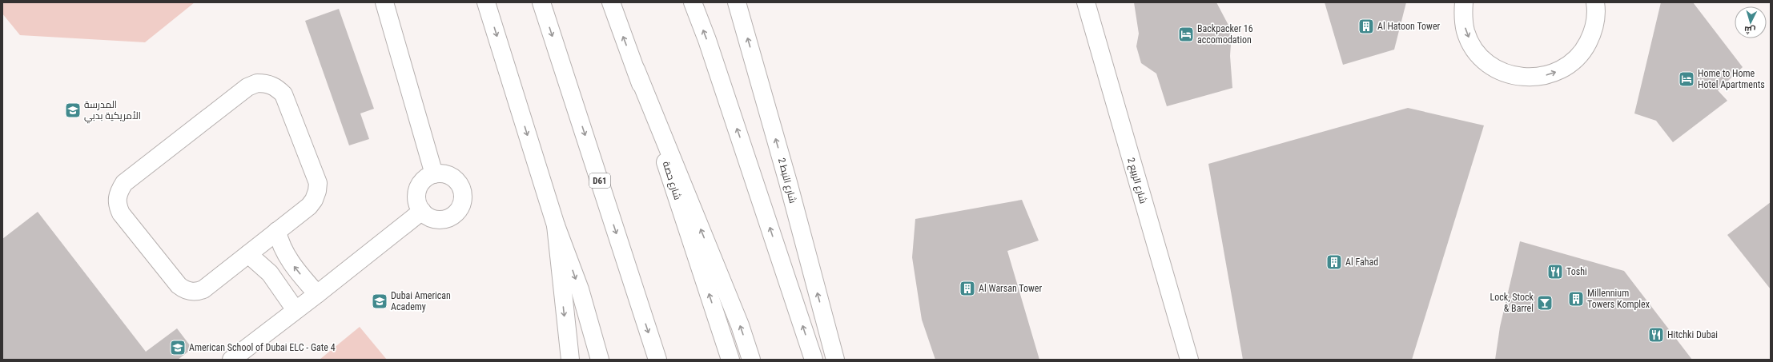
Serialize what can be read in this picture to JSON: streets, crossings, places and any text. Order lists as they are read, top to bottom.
{
  "streets": {
    "main road": [
      "D61",
      "شارع حصة",
      "شارع النبط 2",
      "شارع الربيع 2"
    ]
  },
  "places": {
    "building": [
      "Al Hatoon Tower",
      "Al Fahad",
      "Al Warsan Tower",
      "Millennium Towers Komplex"
    ],
    "hotel": ["Backpacker 16 accomodation", "Home to Home Hotel Apartments"],
    "school or university": ["المدرسة الأمريكية بدبي", "Dubai American Academy", "American School of Dubai ELC - Gate 4"],
    "restaurant": ["Toshi", "Hitchki Dubai"],
    "bar": ["Lock, Stock & Barrel"]
  },
  "north": "bottom"
}
